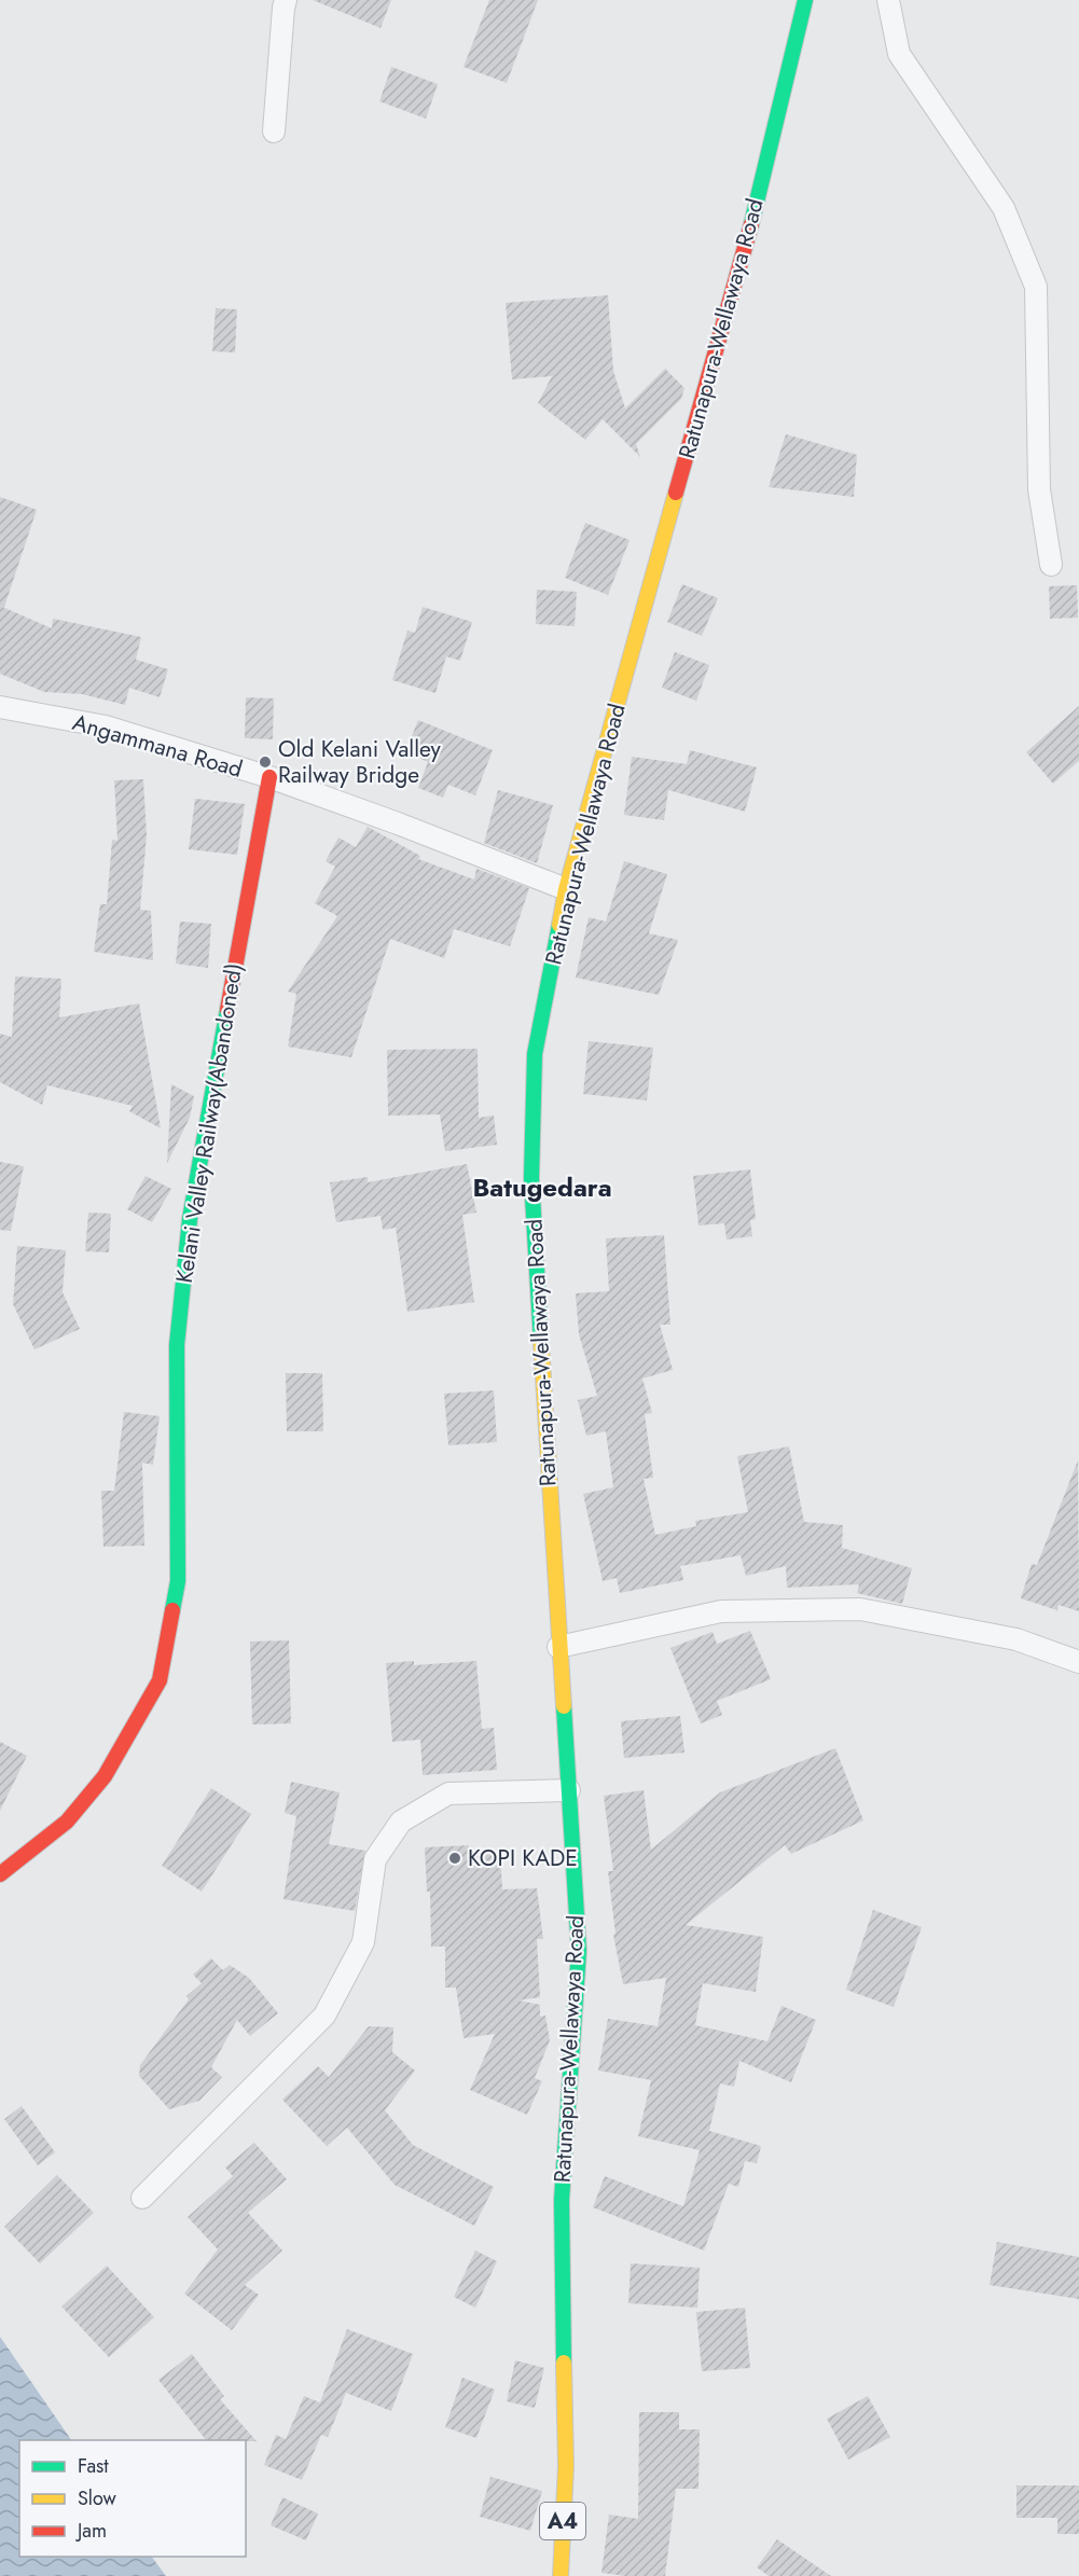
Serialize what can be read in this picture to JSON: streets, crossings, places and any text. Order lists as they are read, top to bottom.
{
  "streets": {
    "main road": ["Ratunapura-Wellawaya Road", "Kelani Valley Railway(Abandoned)", "A4"],
    "street": ["Angammana Road"]
  },
  "crossings": [
    ["Ratunapura-Wellawaya Road", "Angammana Road"],
    ["Angammana Road", "Kelani Valley Railway(Abandoned)"]
  ],
  "districts": ["Batugedara"],
  "places": ["Old Kelani Valley Railway Bridge", "KOPI KADE"],
  "legend": ["Fast", "Slow", "Jam"]
}
